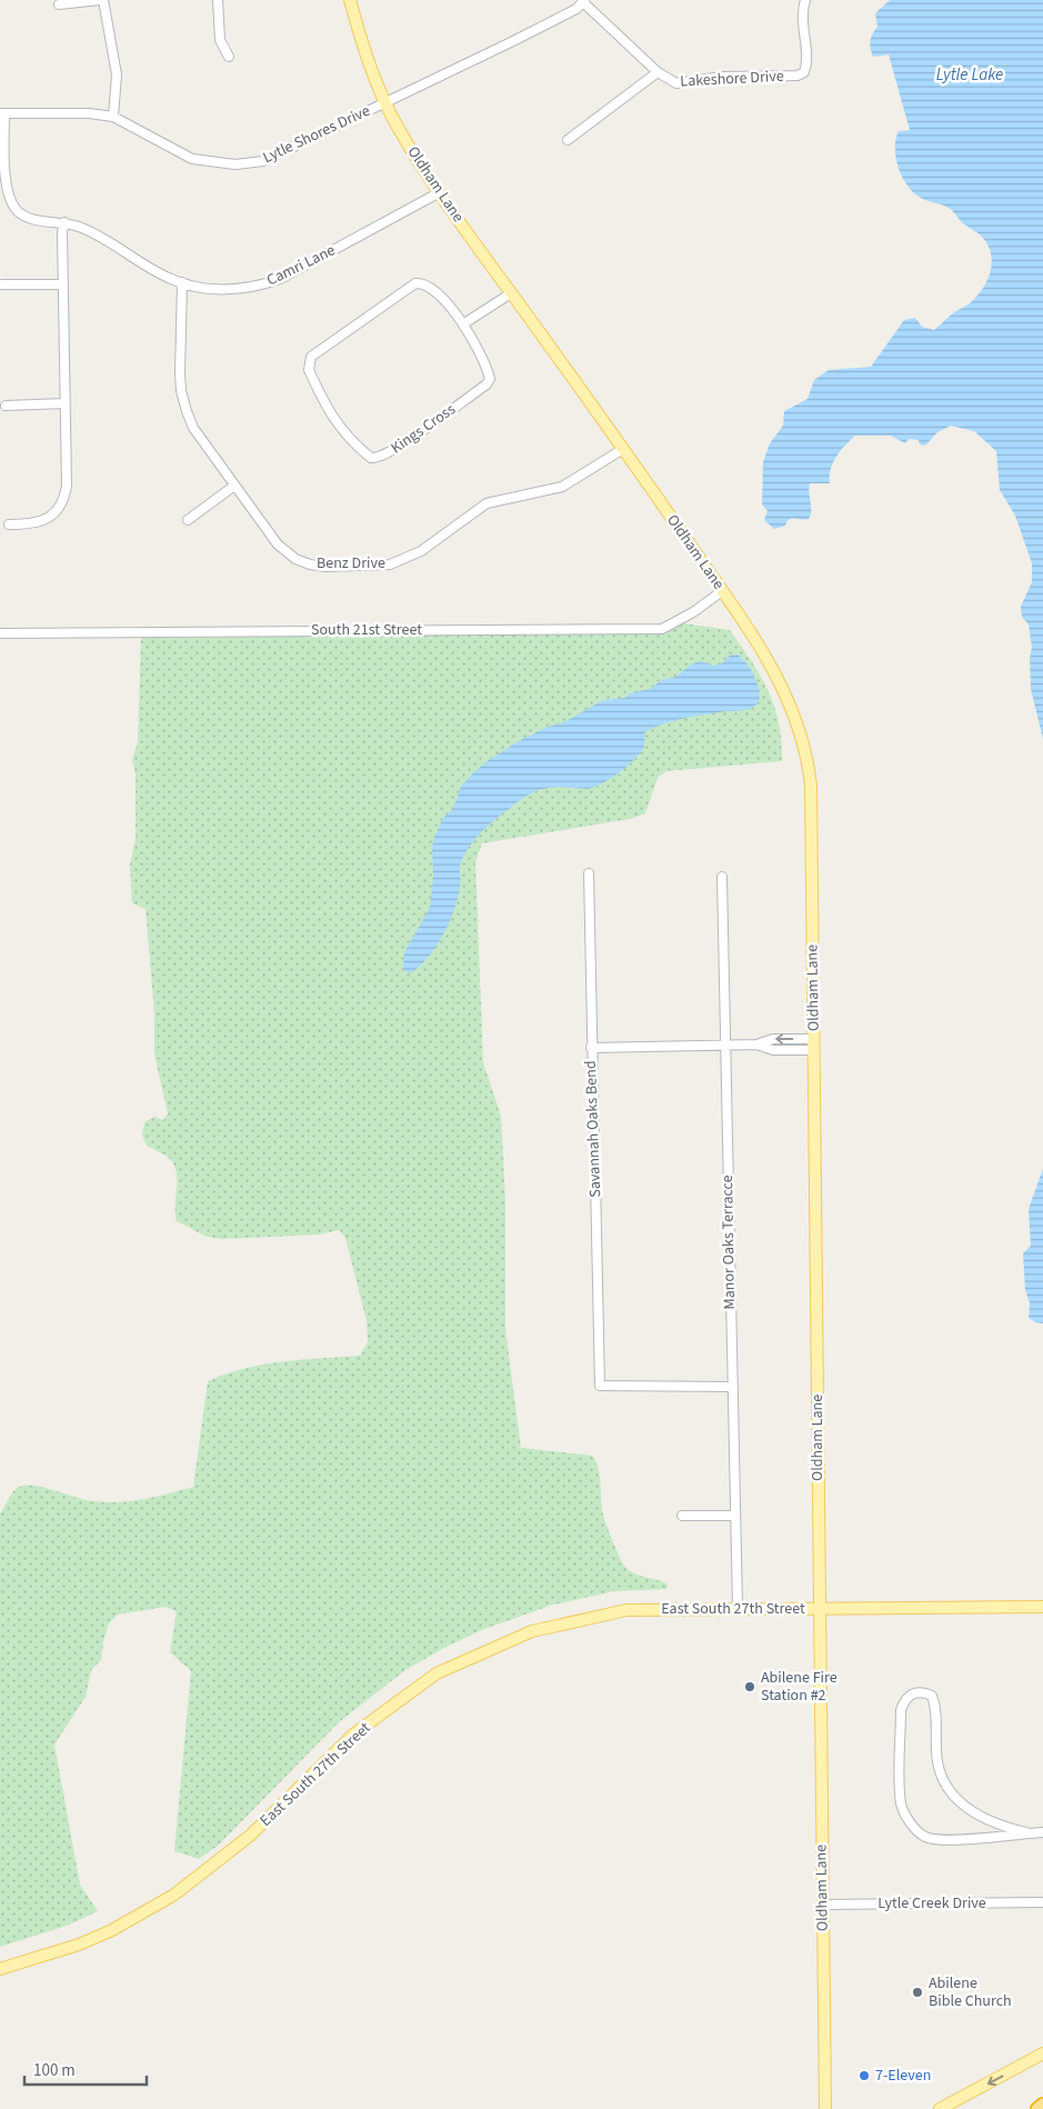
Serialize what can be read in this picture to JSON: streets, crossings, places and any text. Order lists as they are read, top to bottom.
{
  "streets": {
    "main road": ["Oldham Lane", "East South 27th Street"],
    "street": [
      "Lakeshore Drive",
      "Lytle Shores Drive",
      "Camri Lane",
      "Kings Cross",
      "Benz Drive",
      "South 21st Street",
      "Savannah Oaks Bend",
      "Manor Oaks Terracce",
      "Lytle Creek Drive"
    ]
  },
  "crossings": [
    ["Lakeshore Drive", "Lytle Shores Drive"],
    ["Lytle Shores Drive", "Oldham Lane"],
    ["Lytle Shores Drive", "Camri Lane"],
    ["Oldham Lane", "Camri Lane"],
    ["Oldham Lane", "Benz Drive"],
    ["Oldham Lane", "South 21st Street"],
    ["Oldham Lane", "East South 27th Street"],
    ["Oldham Lane", "Lytle Creek Drive"],
    ["Camri Lane", "Benz Drive"],
    ["Savannah Oaks Bend", "Manor Oaks Terracce"],
    ["Manor Oaks Terracce", "East South 27th Street"]
  ],
  "water": ["Lytle Lake"],
  "places": ["Abilene Fire Station #2", "Abilene Bible Church", "7-Eleven"],
  "scale_bar": "100 m"
}
